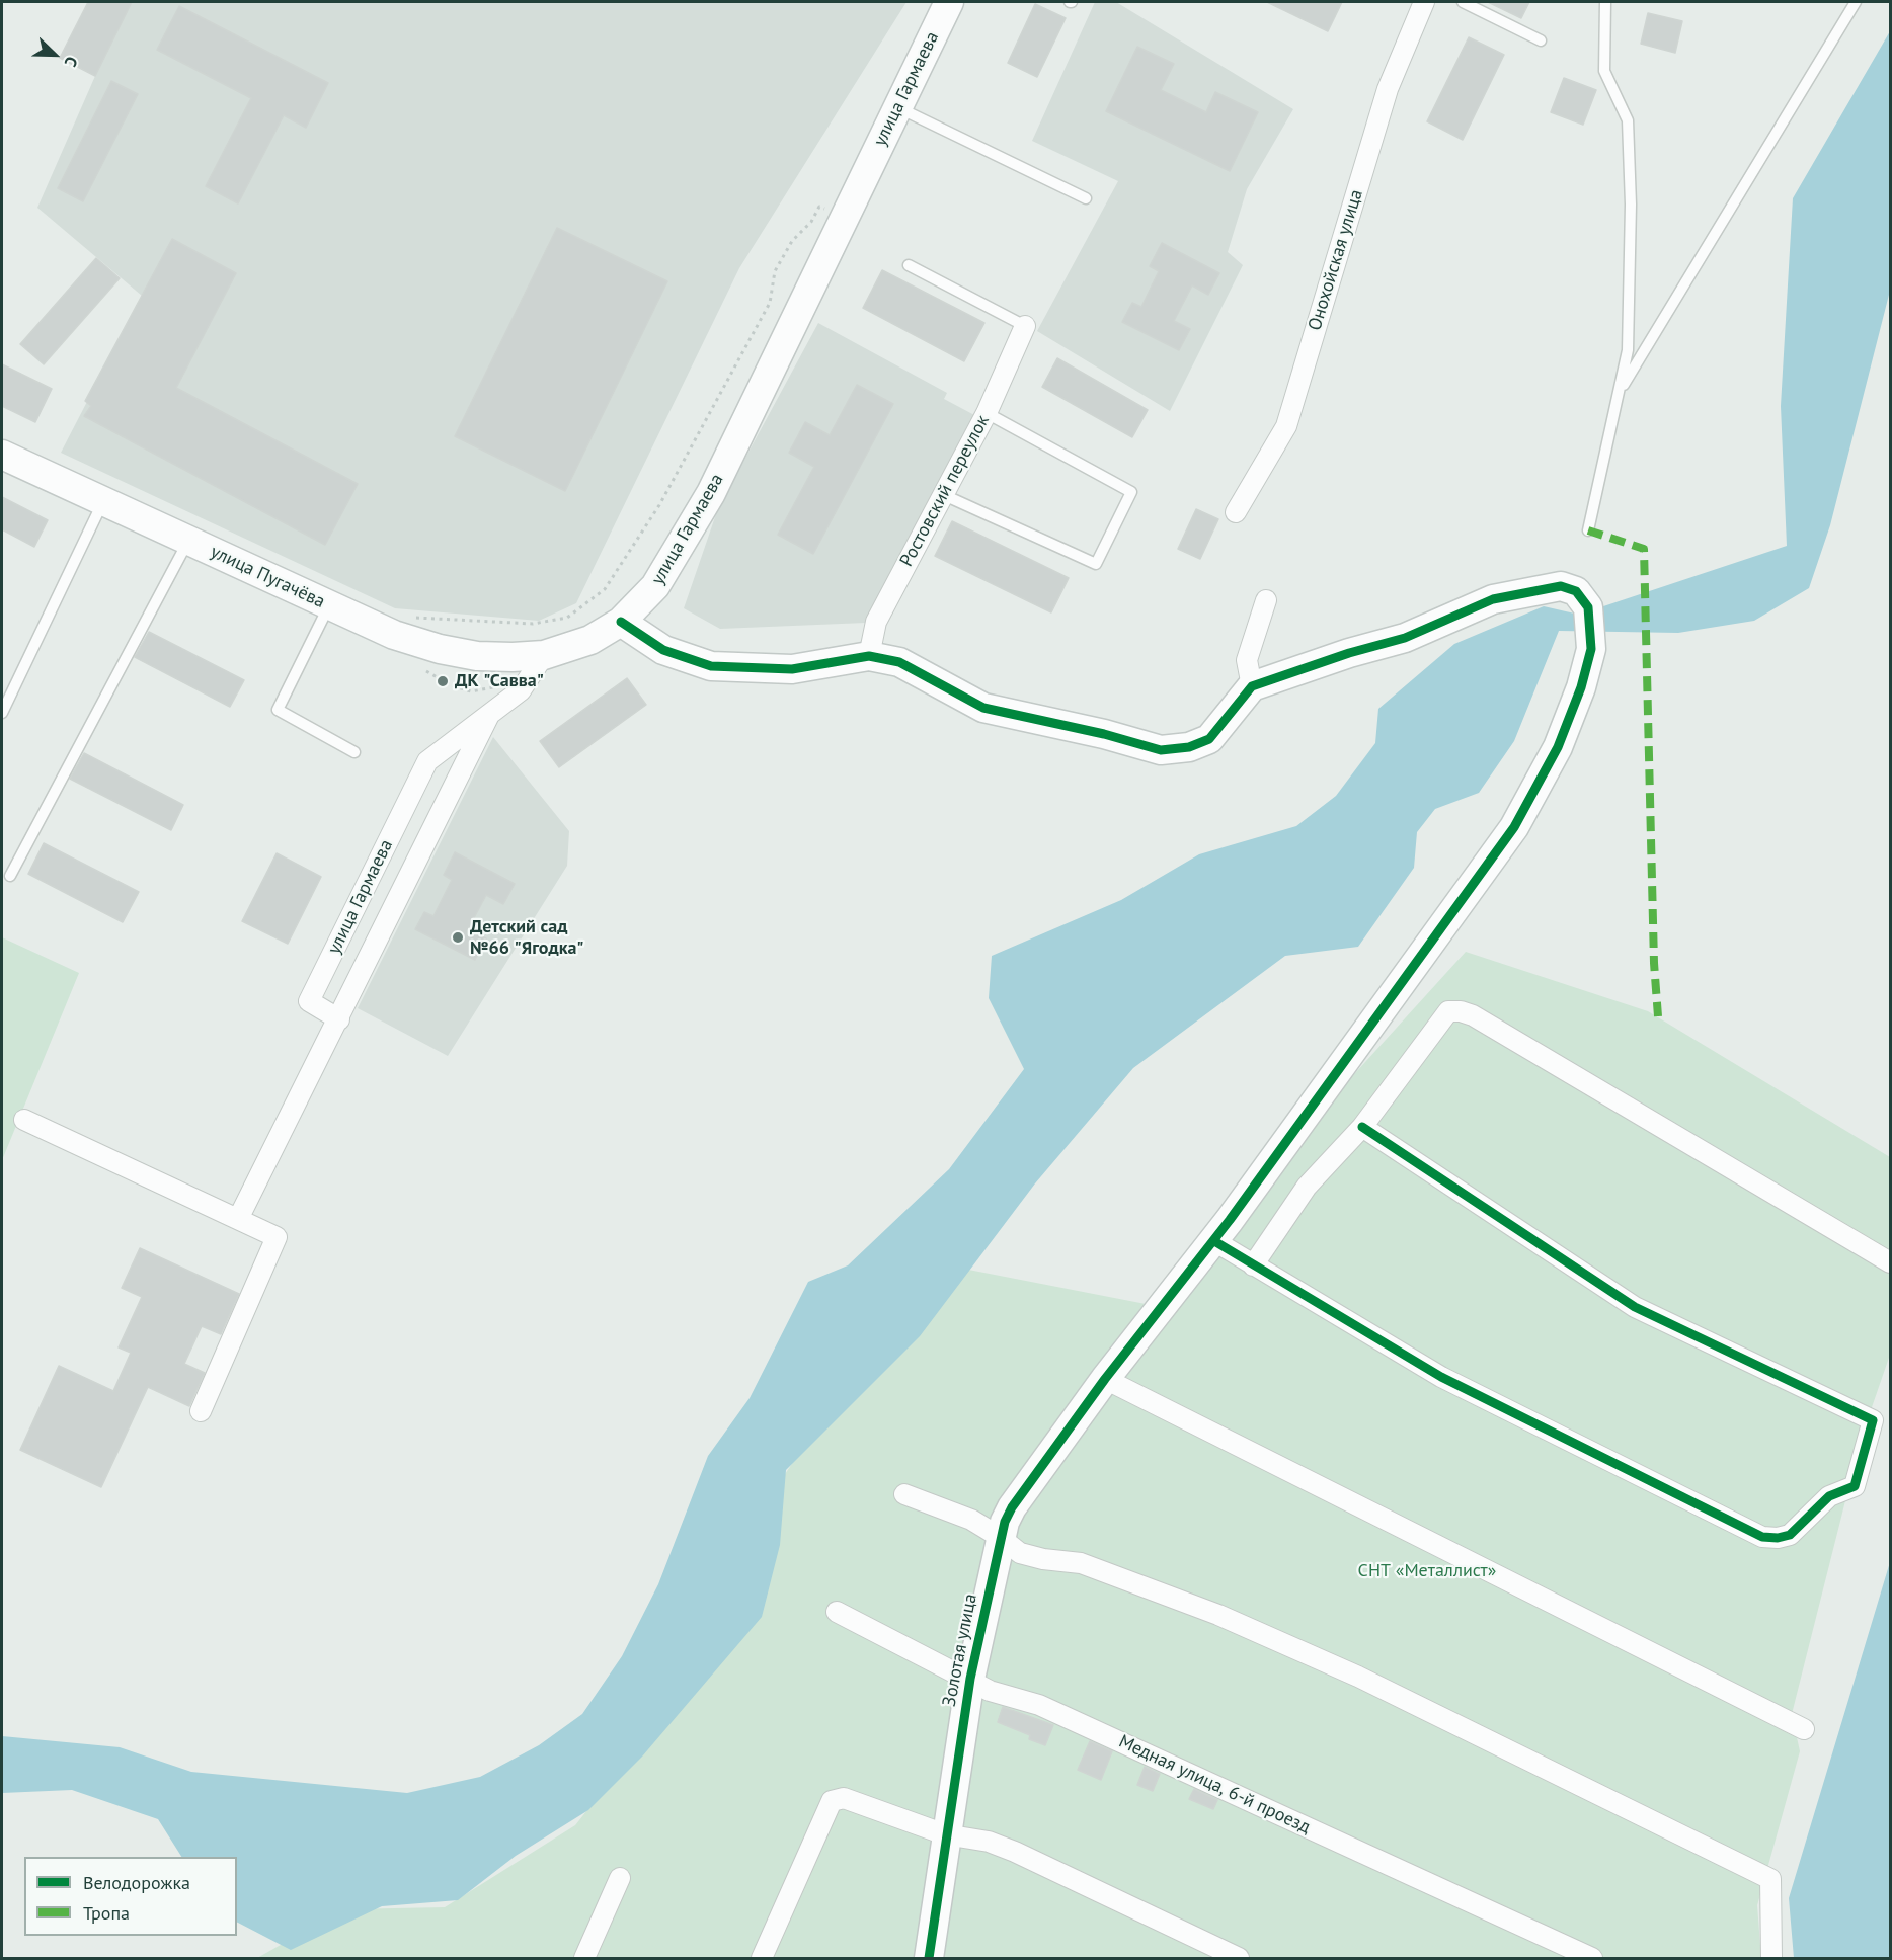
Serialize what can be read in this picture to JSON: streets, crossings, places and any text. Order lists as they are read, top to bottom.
{
  "streets": {
    "street": [
      "улица Гармаева",
      "Онохойская улица",
      "Ростовский переулок",
      "улица Пугачёва",
      "Золотая улица",
      "Медная улица, 6-й проезд"
    ]
  },
  "crossings": [
    ["улица Гармаева", "улица Пугачёва"],
    ["Золотая улица", "Медная улица, 6-й проезд"]
  ],
  "parks": ["СНТ «Металлист»"],
  "places": ["ДК \"Савва\"", "Детский сад №66 \"Ягодка\""],
  "legend": ["Велодорожка", "Тропа"],
  "north": "bottom right"
}
